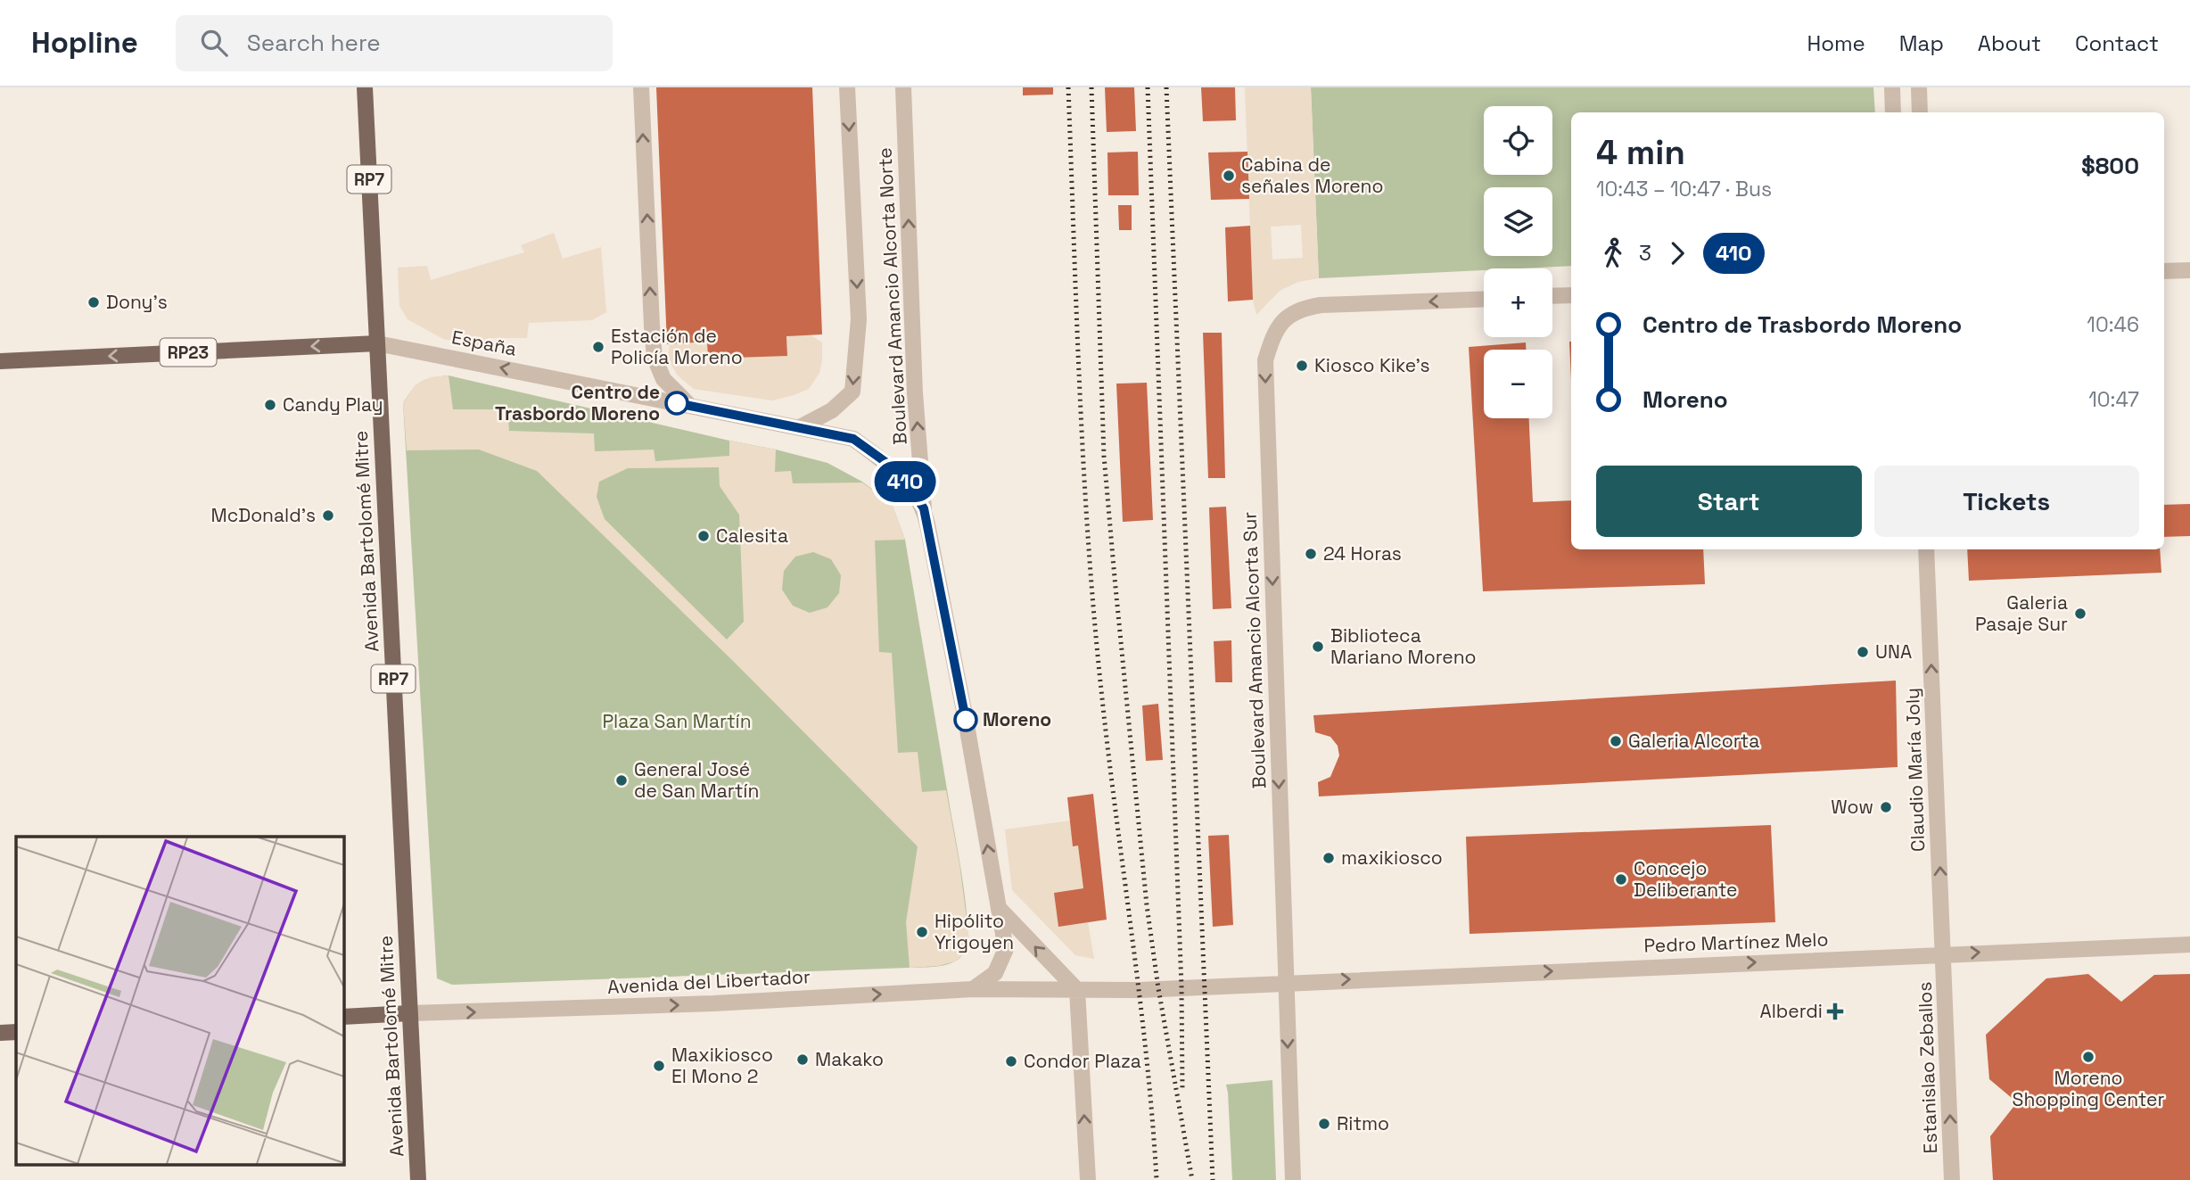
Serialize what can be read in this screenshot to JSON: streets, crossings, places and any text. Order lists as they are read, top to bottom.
{
  "streets": {
    "main road": [
      "RP7",
      "España",
      "RP23",
      "Avenida Bartolomé Mitre",
      "Avenida del Libertador"
    ],
    "street": [
      "Boulevard Amancio Alcorta Norte",
      "Boulevard Amancio Alcorta Sur",
      "Claudio María Joly",
      "Pedro Martínez Melo",
      "Estanislao Zeballos"
    ]
  },
  "crossings": [
    ["Boulevard Amancio Alcorta Norte", "España"],
    ["Boulevard Amancio Alcorta Norte", "Avenida del Libertador"],
    ["España", "Avenida Bartolomé Mitre"],
    ["Avenida Bartolomé Mitre", "Avenida del Libertador"],
    ["Boulevard Amancio Alcorta Sur", "Pedro Martínez Melo"],
    ["Claudio María Joly", "Pedro Martínez Melo"],
    ["Claudio María Joly", "Estanislao Zeballos"],
    ["Pedro Martínez Melo", "Avenida del Libertador"],
    ["Pedro Martínez Melo", "Estanislao Zeballos"]
  ],
  "one_way": [
    "España",
    "Boulevard Amancio Alcorta Sur",
    "Claudio María Joly",
    "Pedro Martínez Melo",
    "Avenida del Libertador",
    "Estanislao Zeballos"
  ],
  "parks": ["Plaza San Martín"],
  "places": {
    "other": [
      "Cabina de señales Moreno",
      "Dony's",
      "Estación de Policía Moreno",
      "Kiosco Kike's",
      "Centro de Trasbordo Moreno",
      "Candy Play",
      "McDonald's",
      "Calesita",
      "24 Horas",
      "Galeria Pasaje Sur",
      "Biblioteca Mariano Moreno",
      "UNA",
      "Moreno",
      "Galeria Alcorta",
      "General José de San Martín",
      "Wow",
      "maxikiosco",
      "Concejo Deliberante",
      "Hipólito Yrigoyen",
      "Moreno Shopping Center",
      "Makako",
      "Condor Plaza",
      "Maxikiosco El Mono 2",
      "Ritmo"
    ],
    "health": ["Alberdi"]
  },
  "lines": ["bus line 410"],
  "page": {
    "header": "Hopline",
    "search": "Search here",
    "nav": [
      "Home",
      "Map",
      "About",
      "Contact"
    ],
    "on_map": "410",
    "map_buttons": ["+", "−"],
    "heading": ["4 min", "10:43 – 10:47 · Bus", "$800"],
    "legs": ["3", "410"],
    "list": [
      {
        "name": "Centro de Trasbordo Moreno",
        "value": "10:46"
      },
      {
        "name": "Moreno",
        "value": "10:47"
      }
    ],
    "buttons": ["Start", "Tickets"]
  }
}
